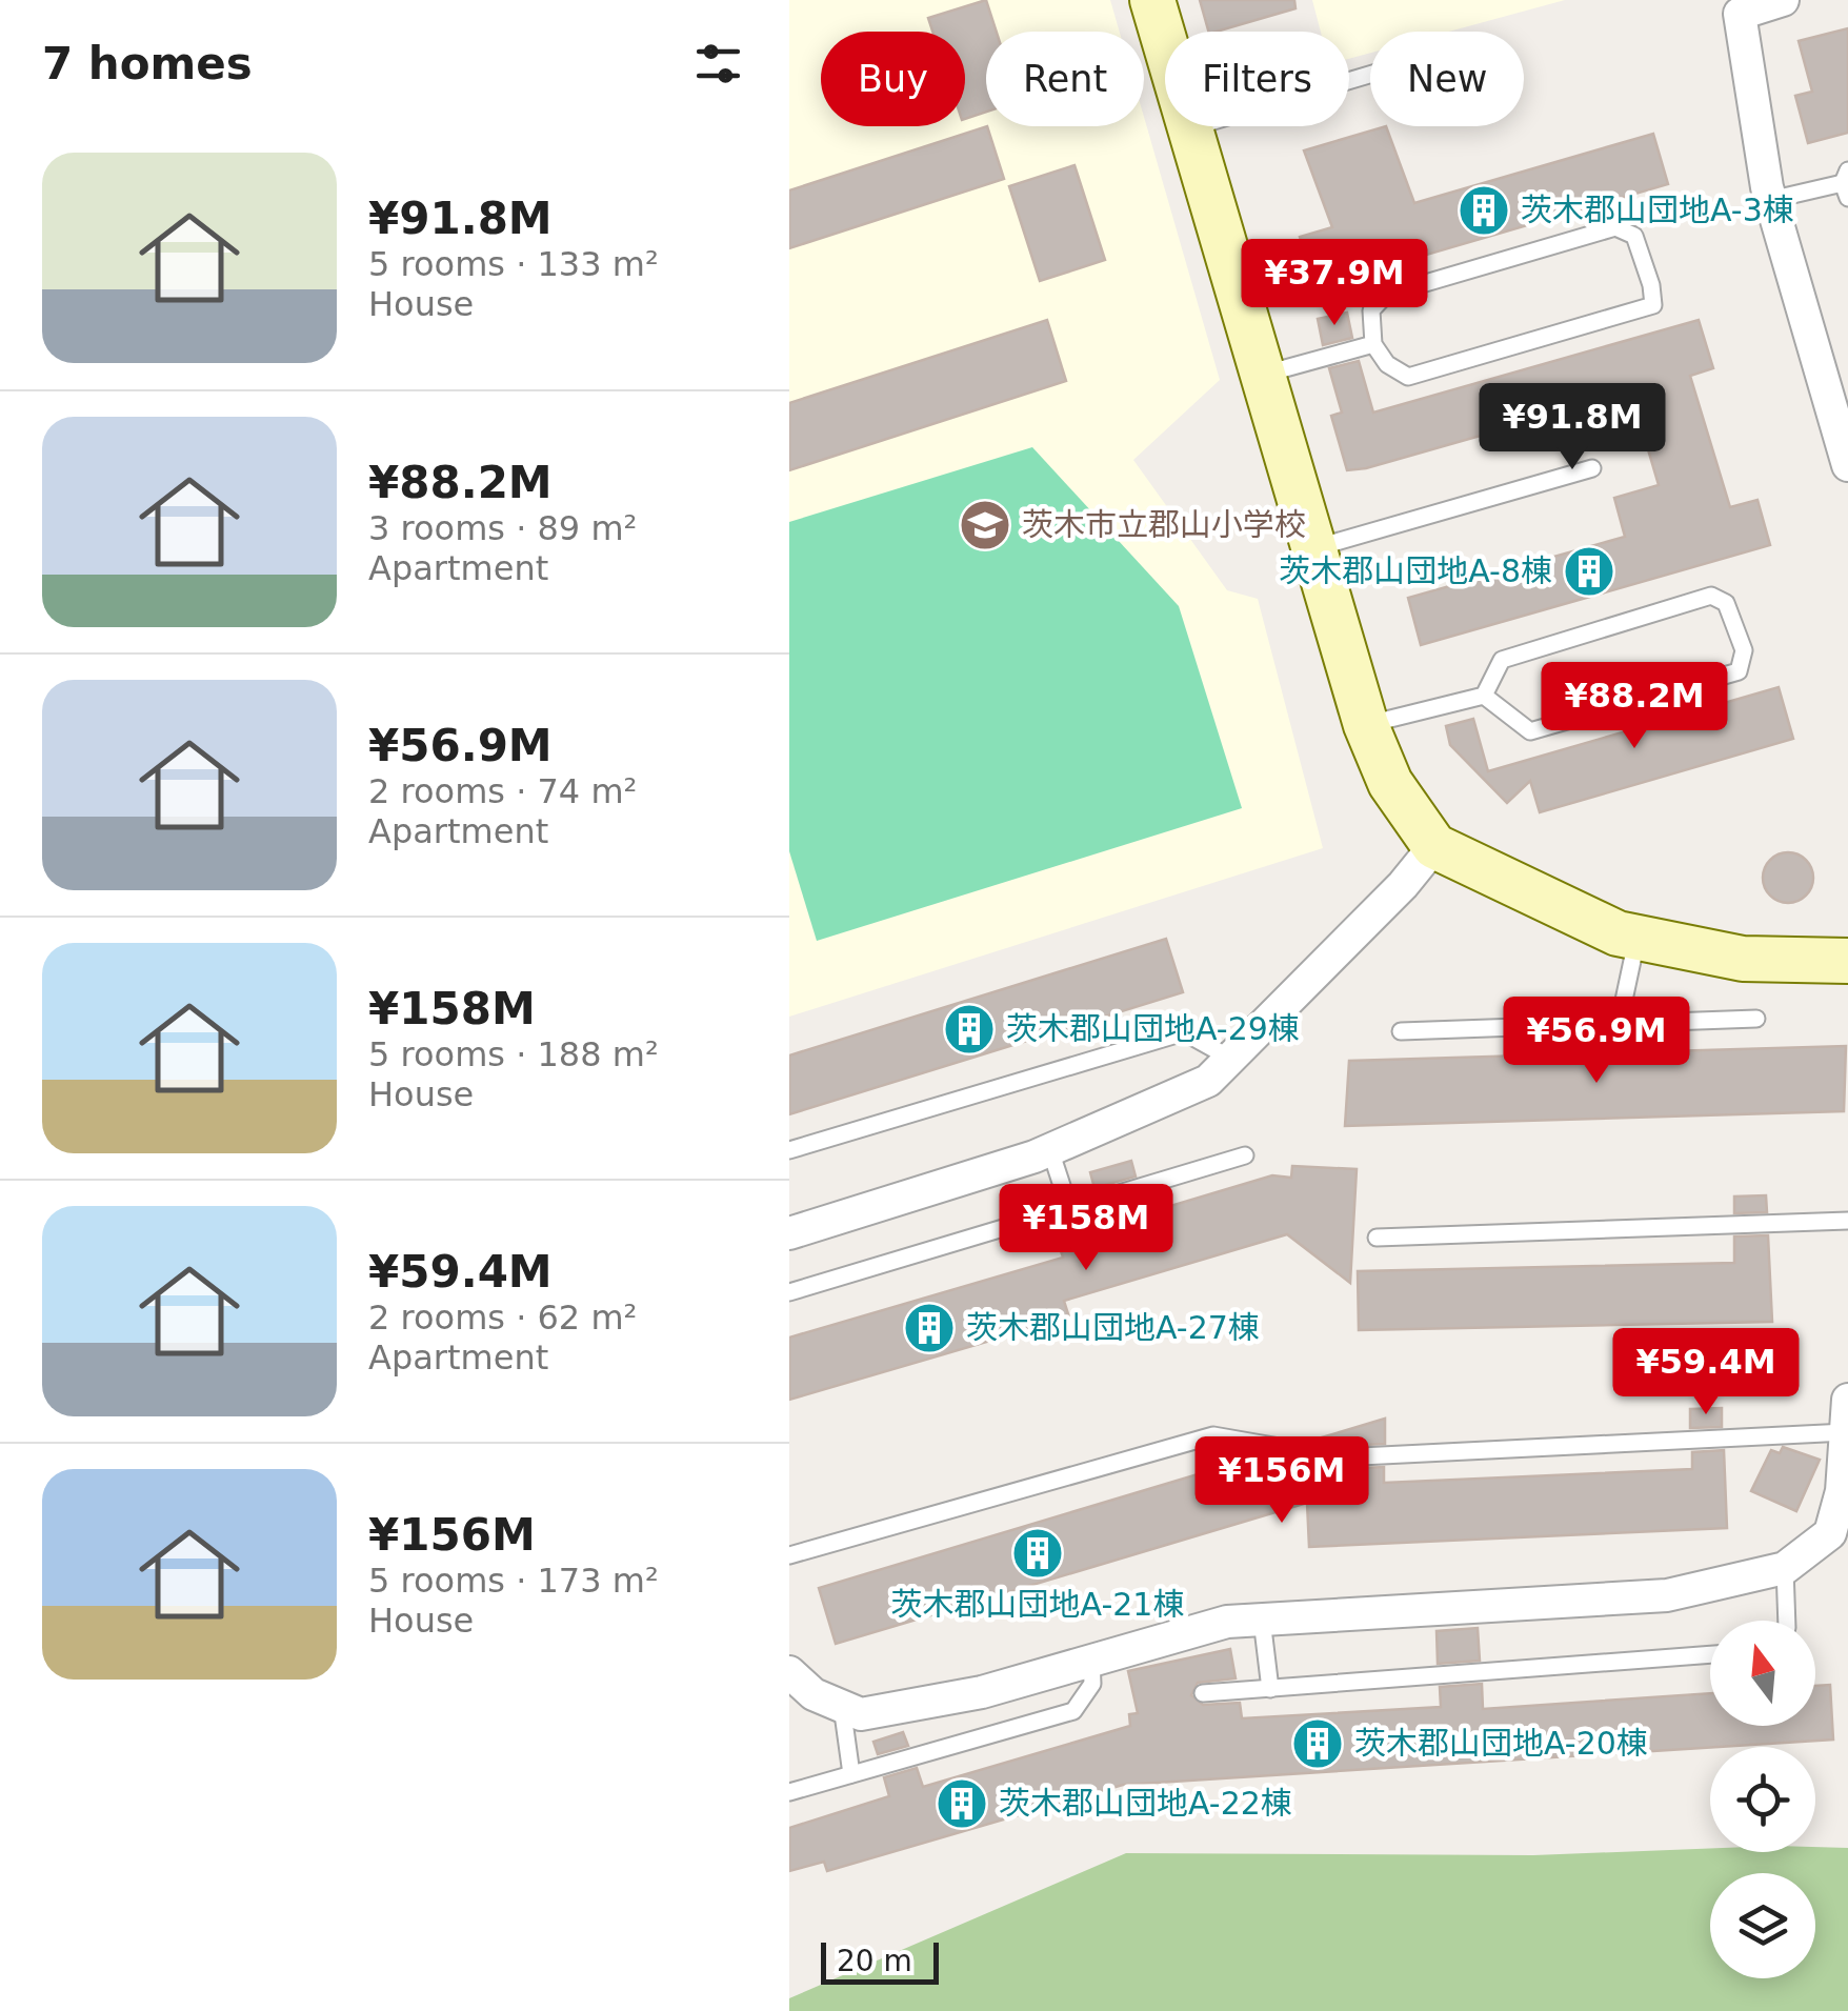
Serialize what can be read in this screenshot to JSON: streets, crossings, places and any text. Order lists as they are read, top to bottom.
{
  "places": {
    "building": [
      "茨木郡山団地A-3棟",
      "茨木郡山団地A-8棟",
      "茨木郡山団地A-29棟",
      "茨木郡山団地A-27棟",
      "茨木郡山団地A-21棟",
      "茨木郡山団地A-20棟",
      "茨木郡山団地A-22棟"
    ],
    "school or university": ["茨木市立郡山小学校"]
  },
  "scale_bar": "20 m",
  "north": "top",
  "page": {
    "heading": "7 homes",
    "chip": [
      "Buy",
      "Rent",
      "Filters",
      "New"
    ],
    "list": [
      {
        "name": "¥91.8M",
        "note": "5 rooms · 133 m² · House"
      },
      {
        "name": "¥88.2M",
        "note": "3 rooms · 89 m² · Apartment"
      },
      {
        "name": "¥56.9M",
        "note": "2 rooms · 74 m² · Apartment"
      },
      {
        "name": "¥158M",
        "note": "5 rooms · 188 m² · House"
      },
      {
        "name": "¥59.4M",
        "note": "2 rooms · 62 m² · Apartment"
      },
      {
        "name": "¥156M",
        "note": "5 rooms · 173 m² · House"
      }
    ],
    "price": [
      "¥37.9M",
      "¥91.8M",
      "¥88.2M",
      "¥56.9M",
      "¥158M",
      "¥59.4M",
      "¥156M"
    ],
    "scale": "20 m"
  }
}
